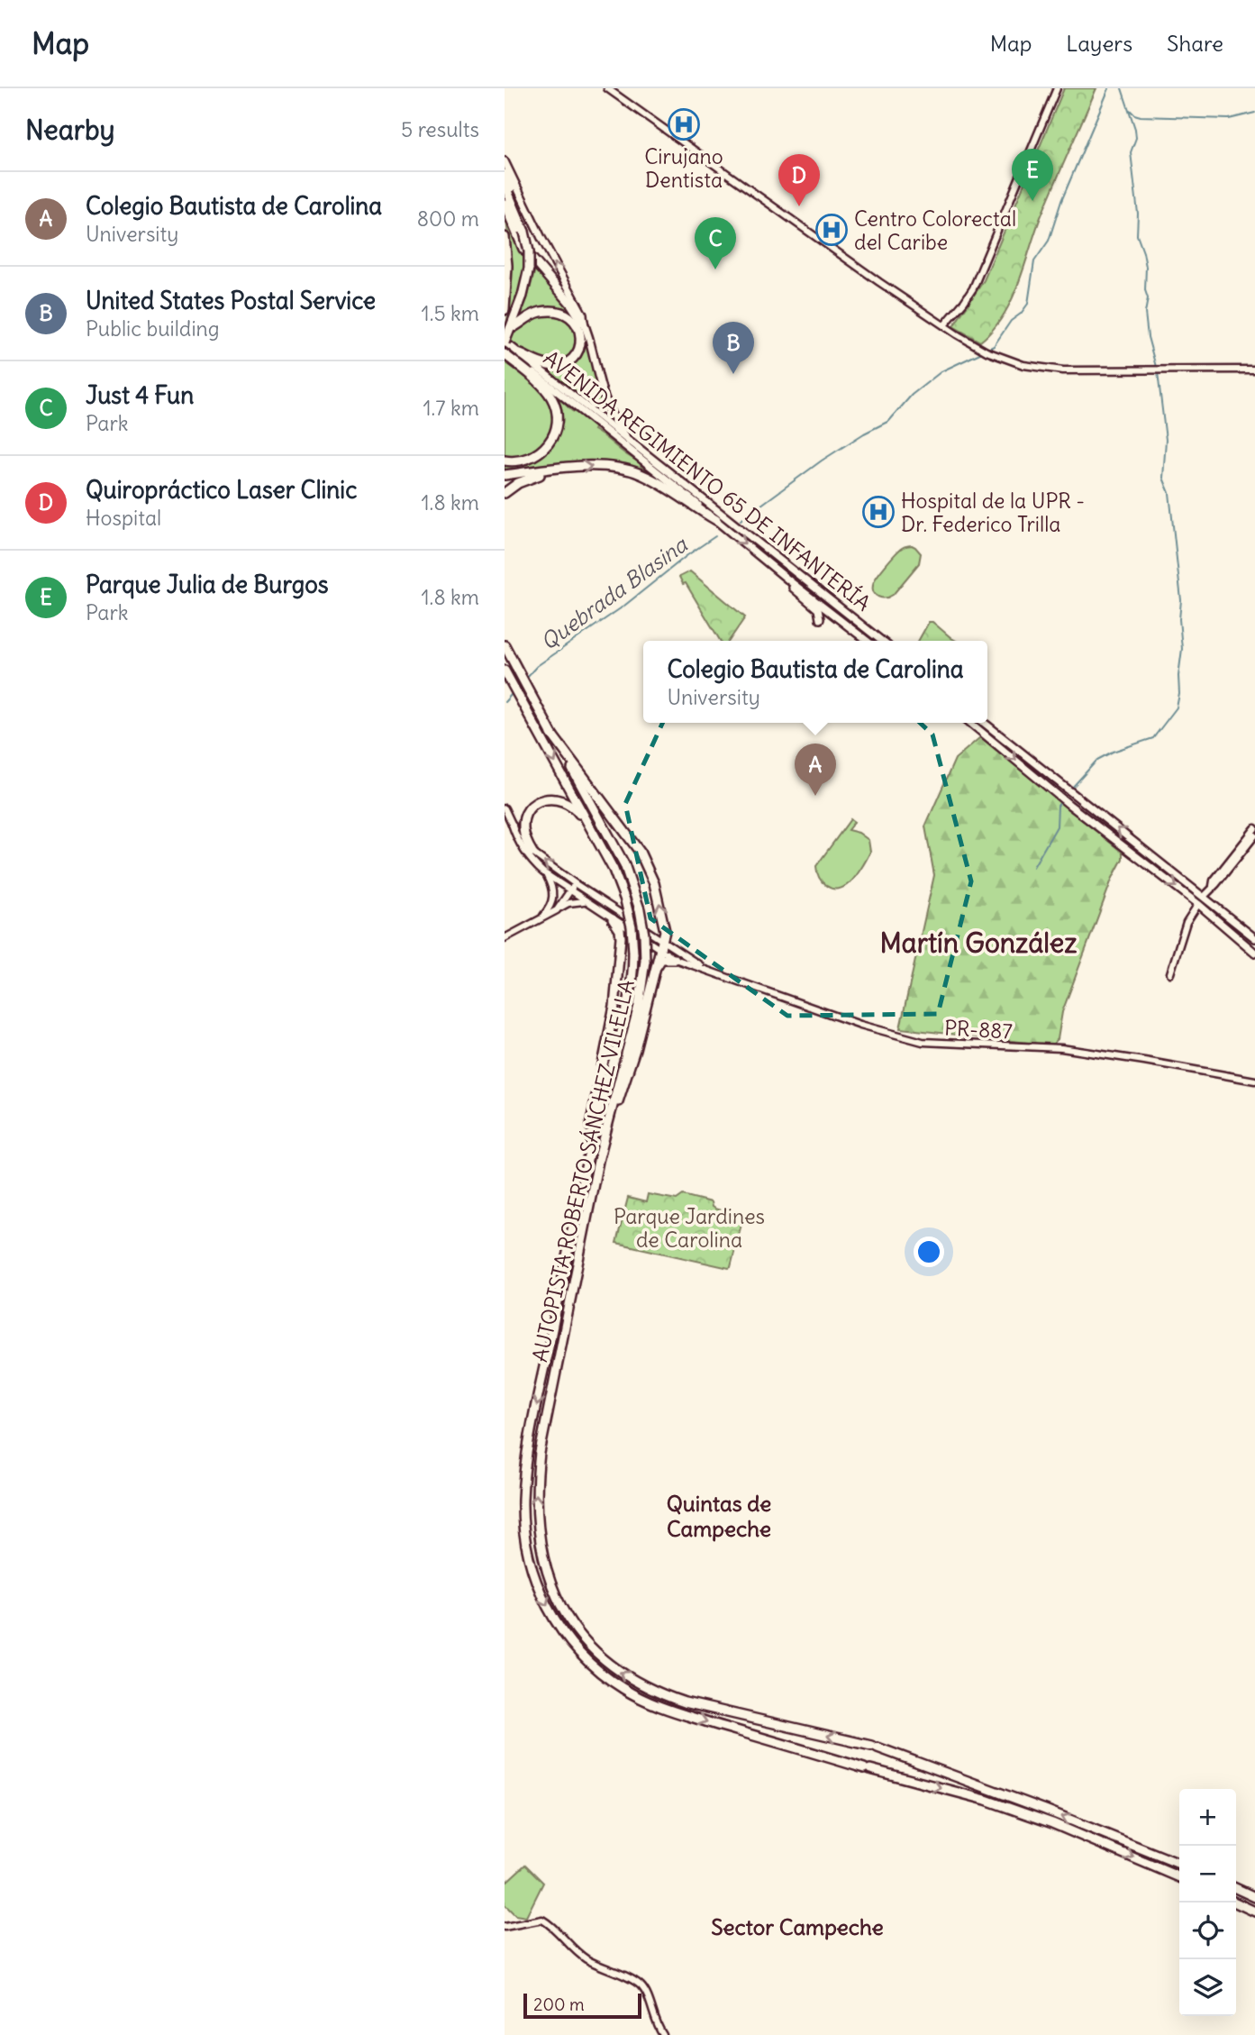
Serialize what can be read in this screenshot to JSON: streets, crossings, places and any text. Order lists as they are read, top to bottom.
{
  "streets": {
    "highway": ["AUTOPISTA ROBERTO SÁNCHEZ VILELLA"],
    "main road": ["AVENIDA REGIMIENTO 65 DE INFANTERÍA"],
    "street": ["PR-887"]
  },
  "districts": ["Martín González", "Quintas de Campeche", "Sector Campeche"],
  "water": ["Quebrada Blasina"],
  "parks": ["Parque Jardines de Carolina"],
  "places": {
    "hospital": ["Cirujano Dentista", "Centro Colorectal del Caribe", "Hospital de la UPR - Dr. Federico Trilla"]
  },
  "scale_bar": "200 m",
  "page": {
    "header": "Map",
    "nav": ["Map", "Layers", "Share"],
    "heading": ["Nearby", "5 results"],
    "pins": [
      "E",
      "D",
      "C",
      "B",
      "A"
    ],
    "list": [
      {
        "mark": "A",
        "name": "Colegio Bautista de Carolina",
        "note": "University",
        "value": "800 m"
      },
      {
        "mark": "B",
        "name": "United States Postal Service",
        "note": "Public building",
        "value": "1.5 km"
      },
      {
        "mark": "C",
        "name": "Just 4 Fun",
        "note": "Park",
        "value": "1.7 km"
      },
      {
        "mark": "D",
        "name": "Quiropráctico Laser Clinic",
        "note": "Hospital",
        "value": "1.8 km"
      },
      {
        "mark": "E",
        "name": "Parque Julia de Burgos",
        "note": "Park",
        "value": "1.8 km"
      }
    ],
    "popup": ["Colegio Bautista de Carolina", "University"],
    "map_buttons": ["+", "−"],
    "scale": "200 m"
  }
}
